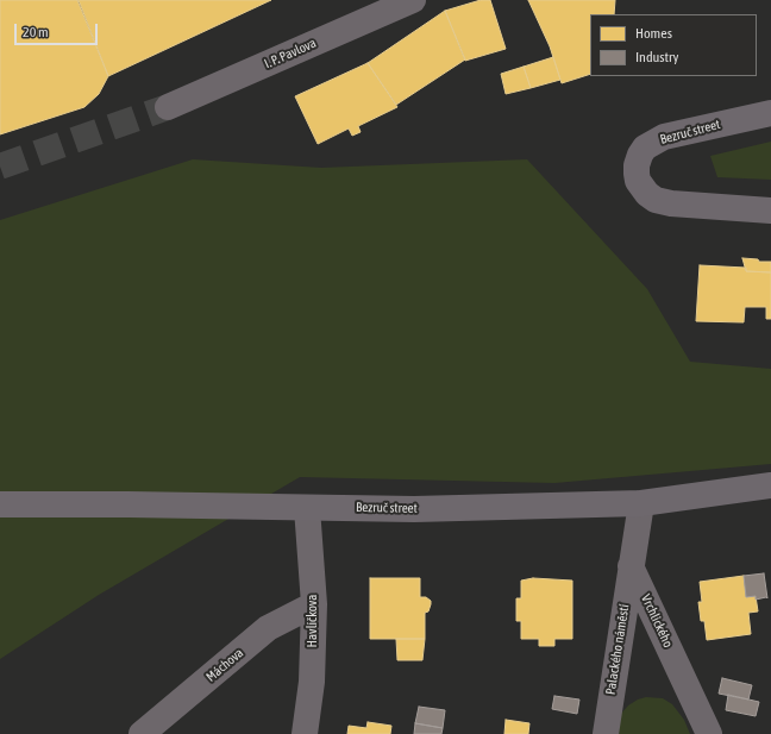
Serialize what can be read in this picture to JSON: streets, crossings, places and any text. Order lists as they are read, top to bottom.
{
  "streets": {
    "street": [
      "I. P. Pavlova",
      "Bezruč street",
      "Havlíčkova",
      "Vrchlického",
      "Palackého náměstí",
      "Máchova"
    ]
  },
  "crossings": [
    ["Bezruč street", "Havlíčkova"],
    ["Havlíčkova", "Máchova"],
    ["Vrchlického", "Palackého náměstí"]
  ],
  "legend": ["Homes", "Industry"],
  "scale_bar": "20 m"
}
